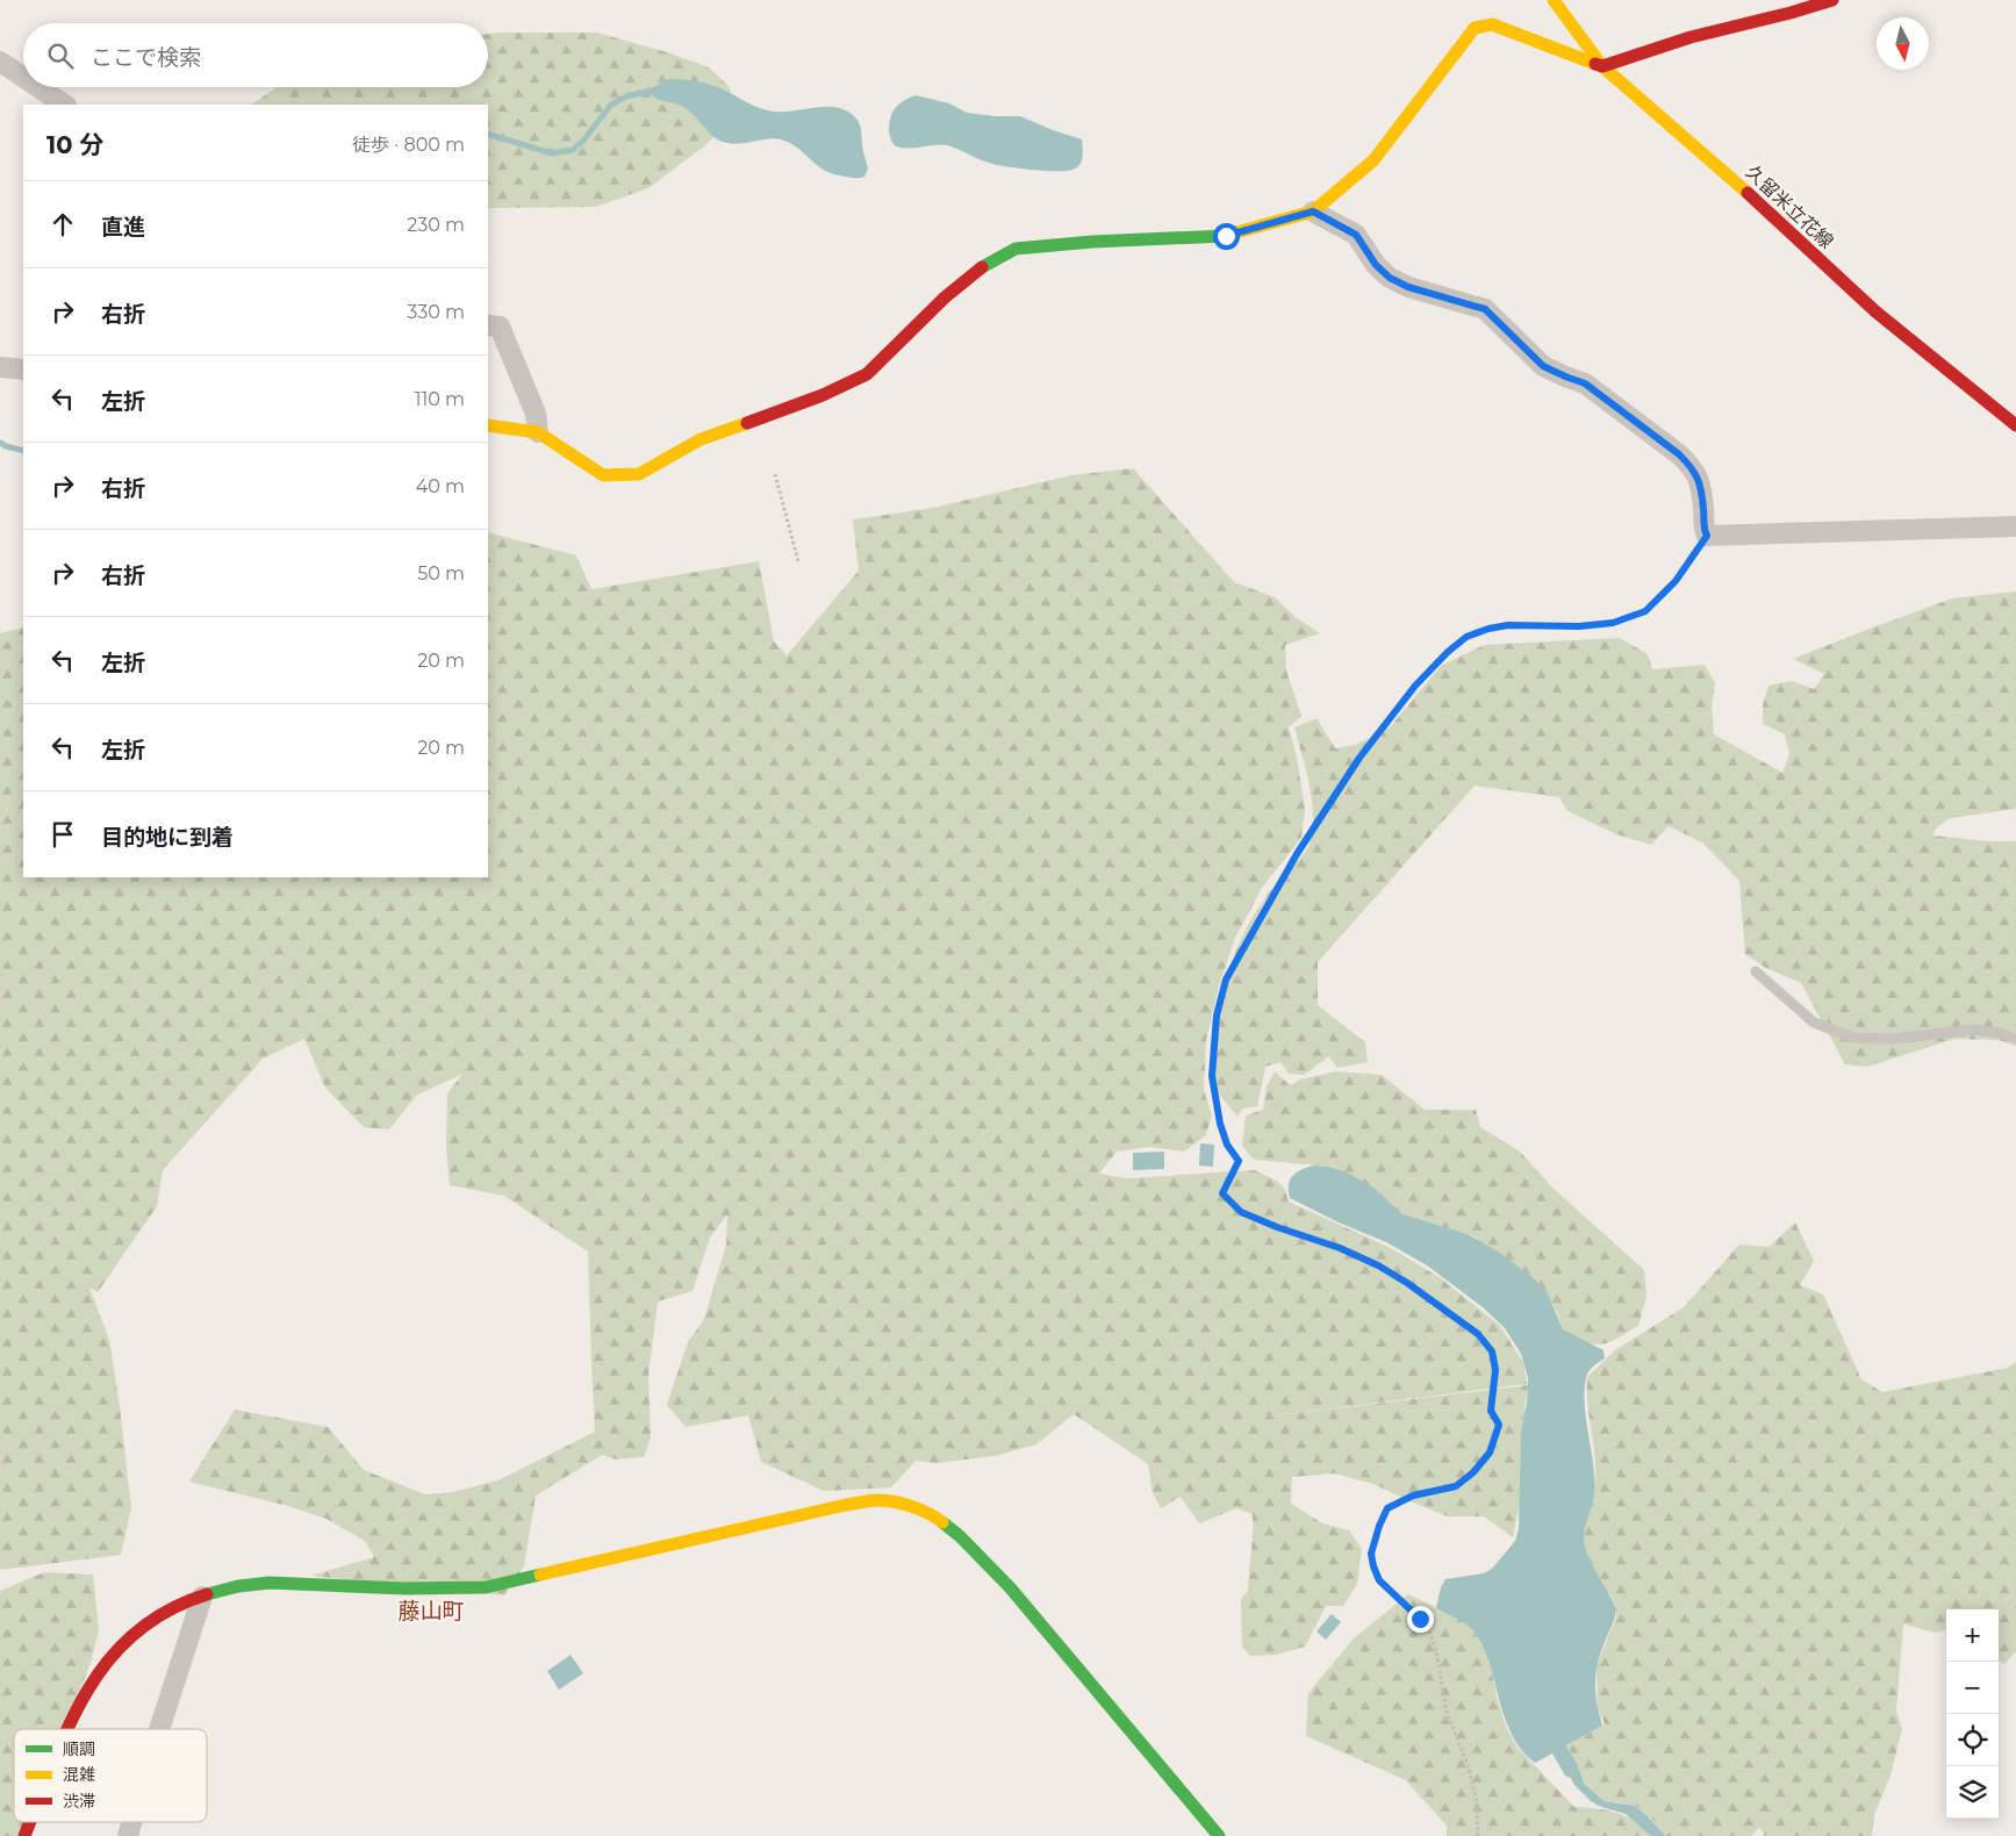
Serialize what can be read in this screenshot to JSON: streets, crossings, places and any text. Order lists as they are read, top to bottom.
{
  "streets": {
    "street": ["久留米立花線"]
  },
  "districts": ["藤山町"],
  "legend": ["順調", "混雑", "渋滞"],
  "north": "bottom",
  "page": {
    "search": "ここで検索",
    "heading": ["10 分", "徒歩 · 800 m"],
    "list": [
      ["直進", "230 m"],
      ["右折", "330 m"],
      ["左折", "110 m"],
      ["右折", "40 m"],
      ["右折", "50 m"],
      ["左折", "20 m"],
      ["左折", "20 m"],
      "目的地に到着"
    ],
    "map_buttons": ["+", "−"]
  }
}
